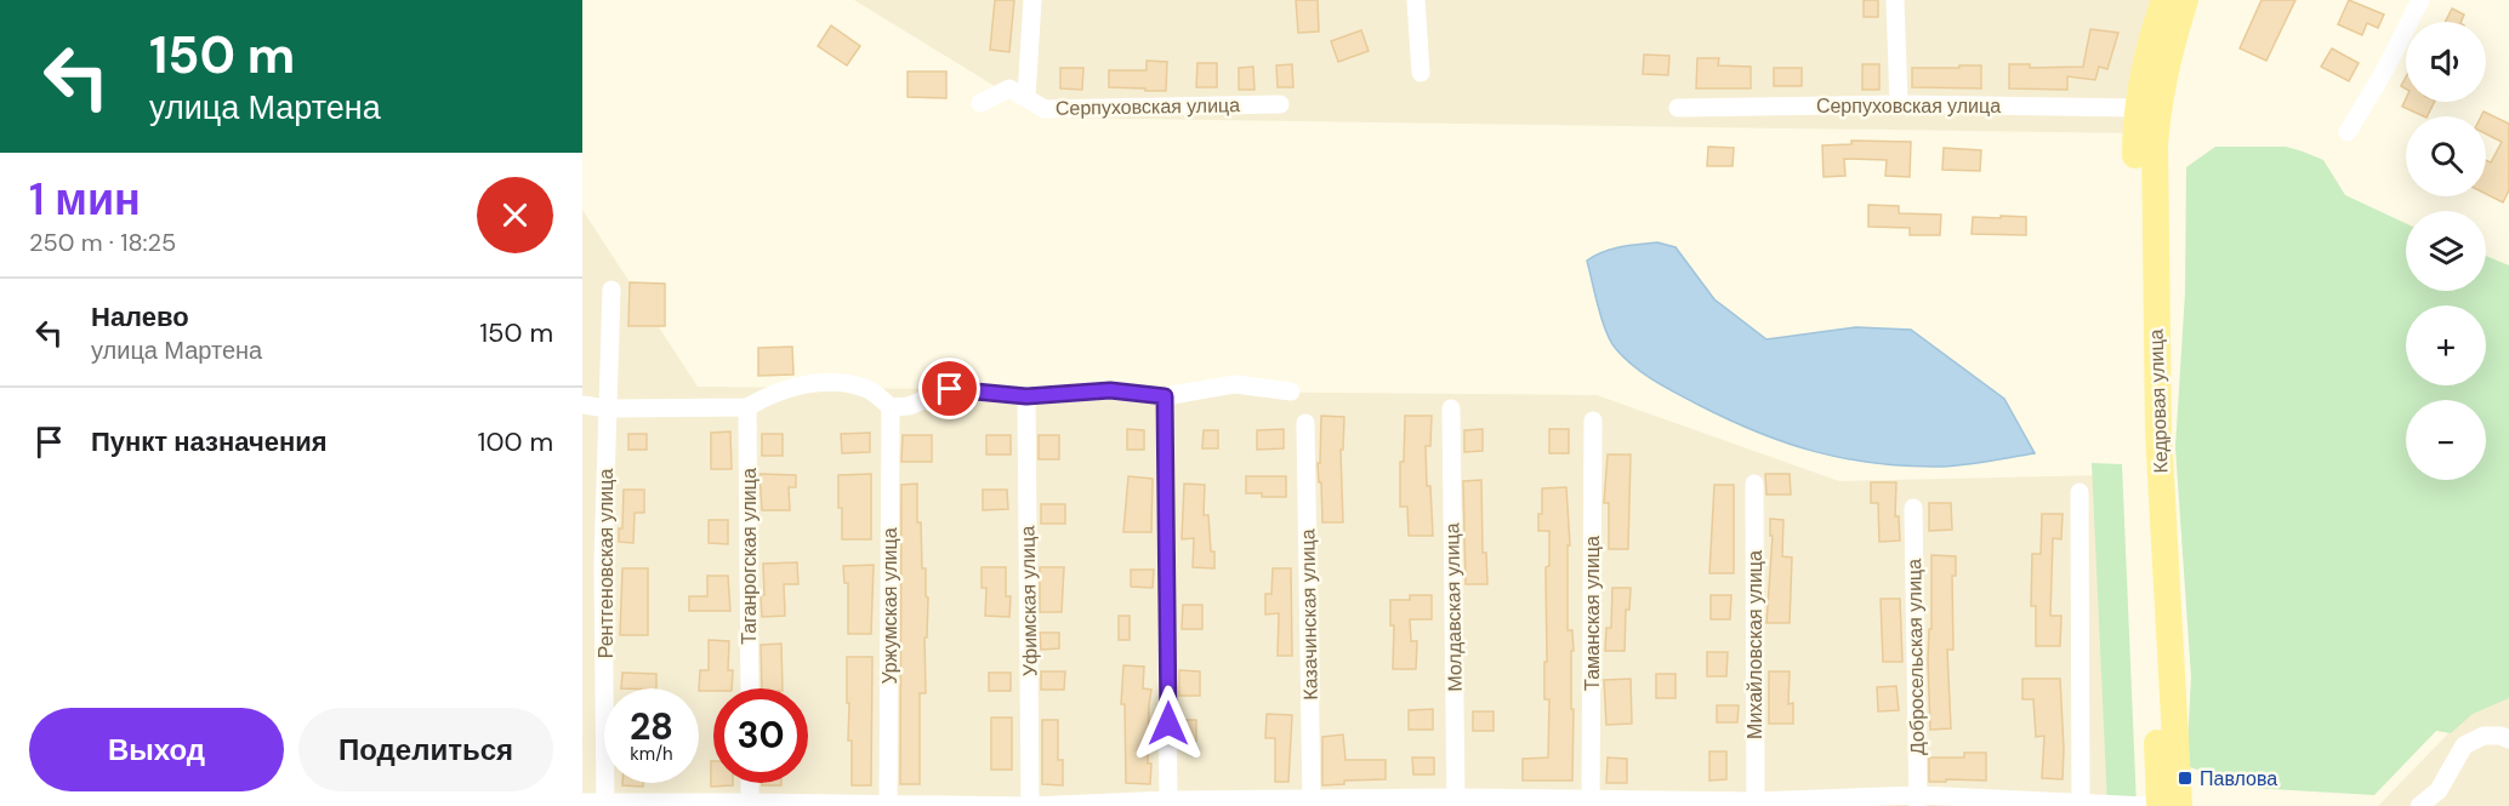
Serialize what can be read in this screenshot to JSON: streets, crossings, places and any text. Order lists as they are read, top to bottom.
{
  "streets": {
    "main road": ["Кедровая улица"],
    "street": [
      "Серпуховская улица",
      "Таганрогская улица",
      "Рентгеновская улица",
      "Уфимская улица",
      "Уржумская улица",
      "Молдавская улица",
      "Таманская улица",
      "Казачинская улица",
      "Михайловская улица",
      "Добросельская улица"
    ]
  },
  "crossings": [
    ["Серпуховская улица", "Кедровая улица"]
  ],
  "places": {
    "transit": ["Павлова"]
  },
  "page": {
    "turn": ["150 m", "улица Мартена"],
    "map_buttons": ["+", "−"],
    "heading": ["1 мин", "250 m · 18:25"],
    "list": [
      {
        "name": "Налево",
        "note": "улица Мартена",
        "value": "150 m"
      },
      {
        "name": "Пункт назначения",
        "value": "100 m"
      }
    ],
    "speed": "28 km/h",
    "limit": "30",
    "buttons": ["Выход", "Поделиться"]
  }
}
